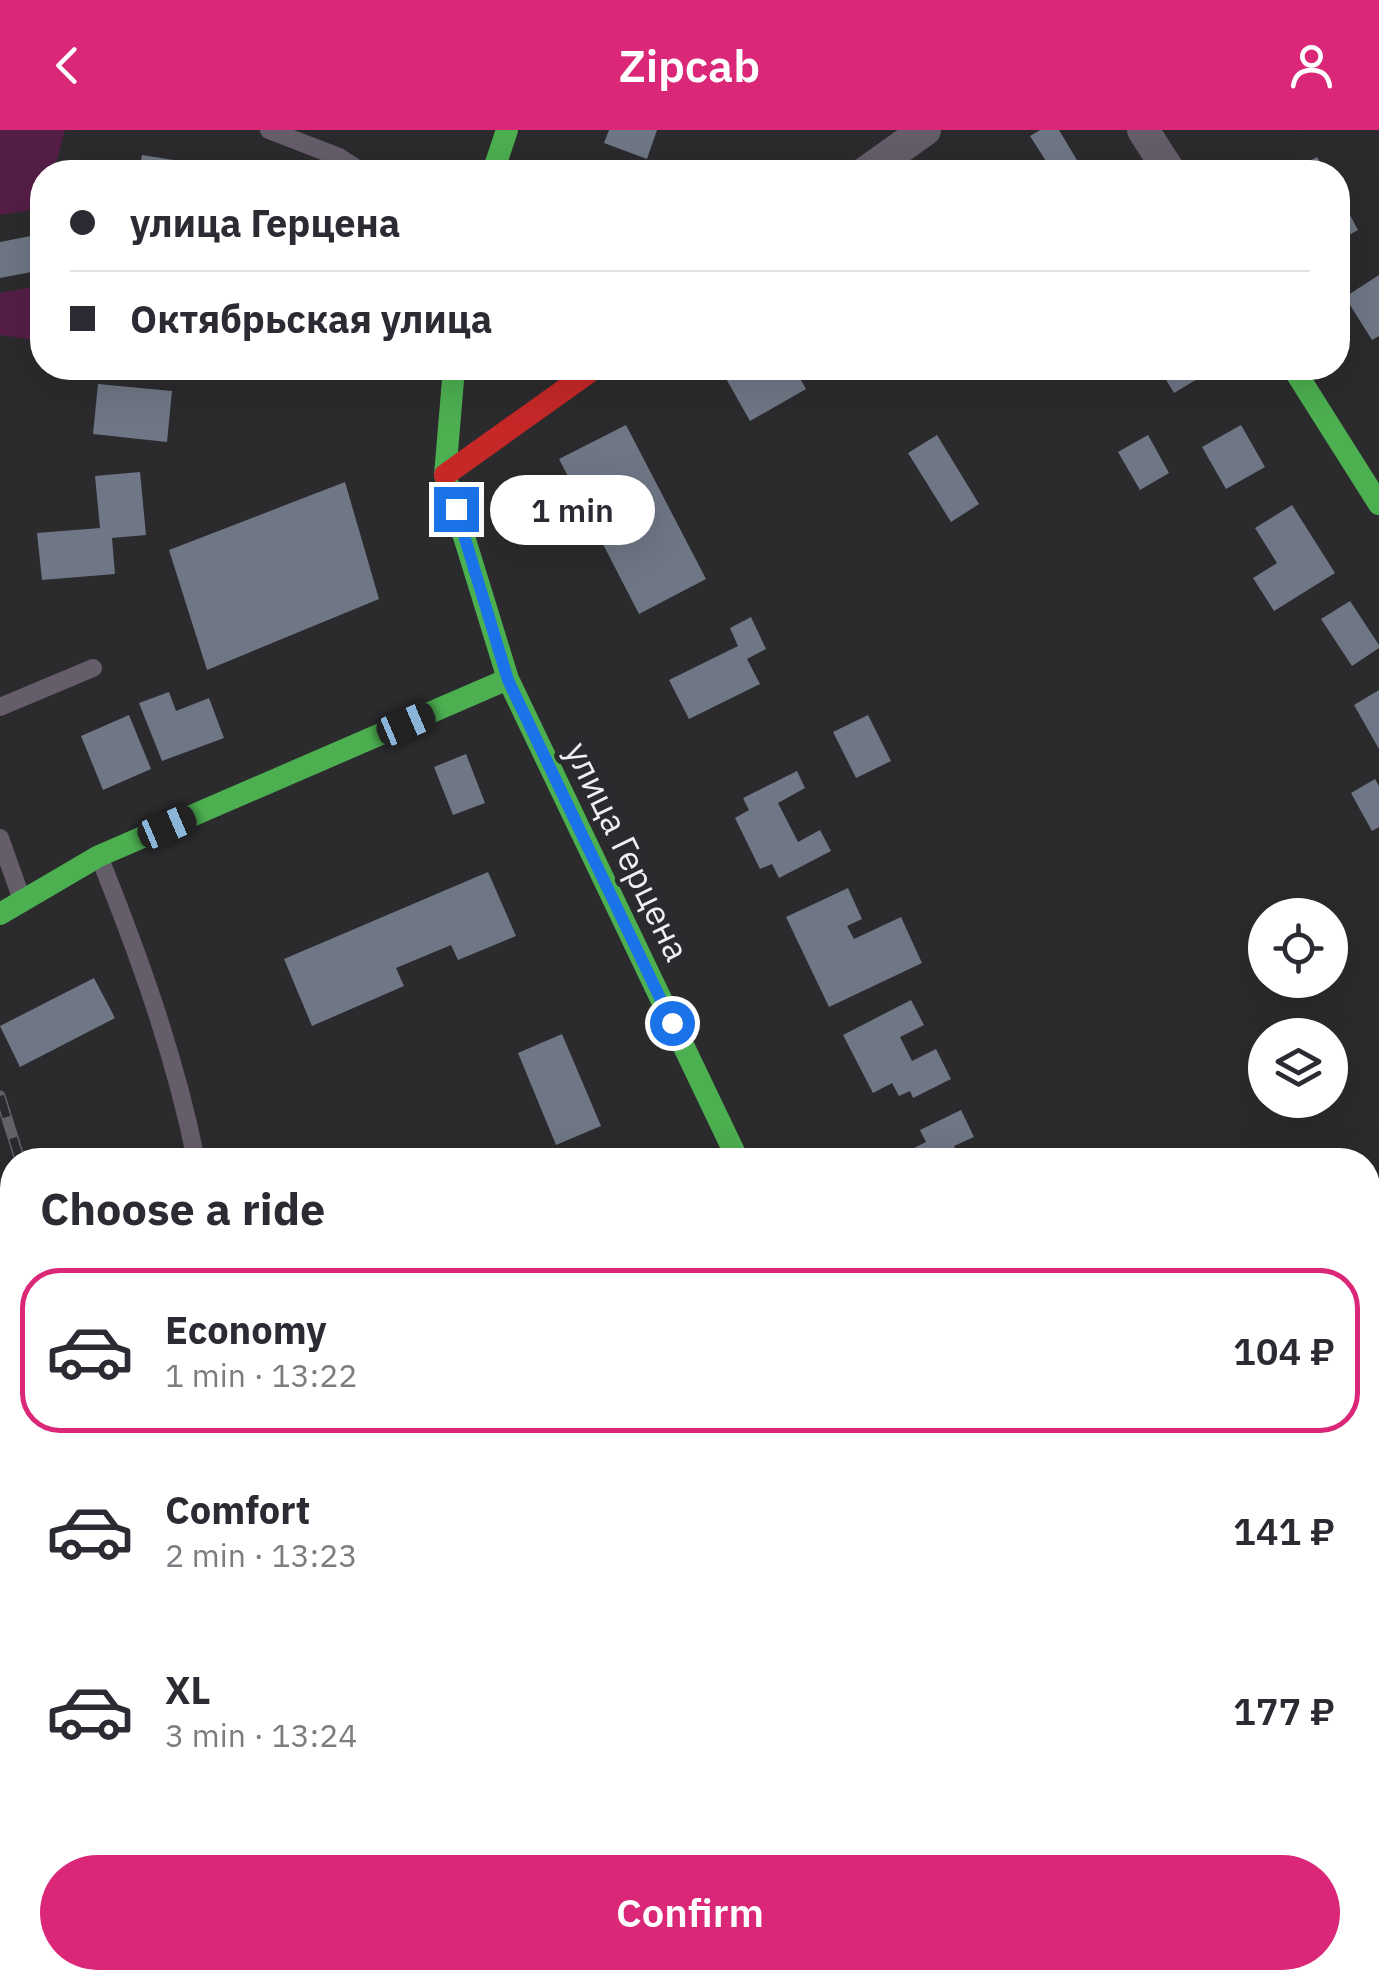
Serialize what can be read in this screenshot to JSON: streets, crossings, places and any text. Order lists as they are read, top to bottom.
{
  "streets": {
    "main road": ["улица Герцена"]
  },
  "page": {
    "header": "Zipcab",
    "banner": ["улица Герцена", "Октябрьская улица"],
    "bubble": "1 min",
    "heading": "Choose a ride",
    "list": [
      {
        "name": "Economy",
        "note": "1 min · 13:22",
        "value": "104 ₽"
      },
      {
        "name": "Comfort",
        "note": "2 min · 13:23",
        "value": "141 ₽"
      },
      {
        "name": "XL",
        "note": "3 min · 13:24",
        "value": "177 ₽"
      }
    ],
    "buttons": "Confirm"
  }
}
